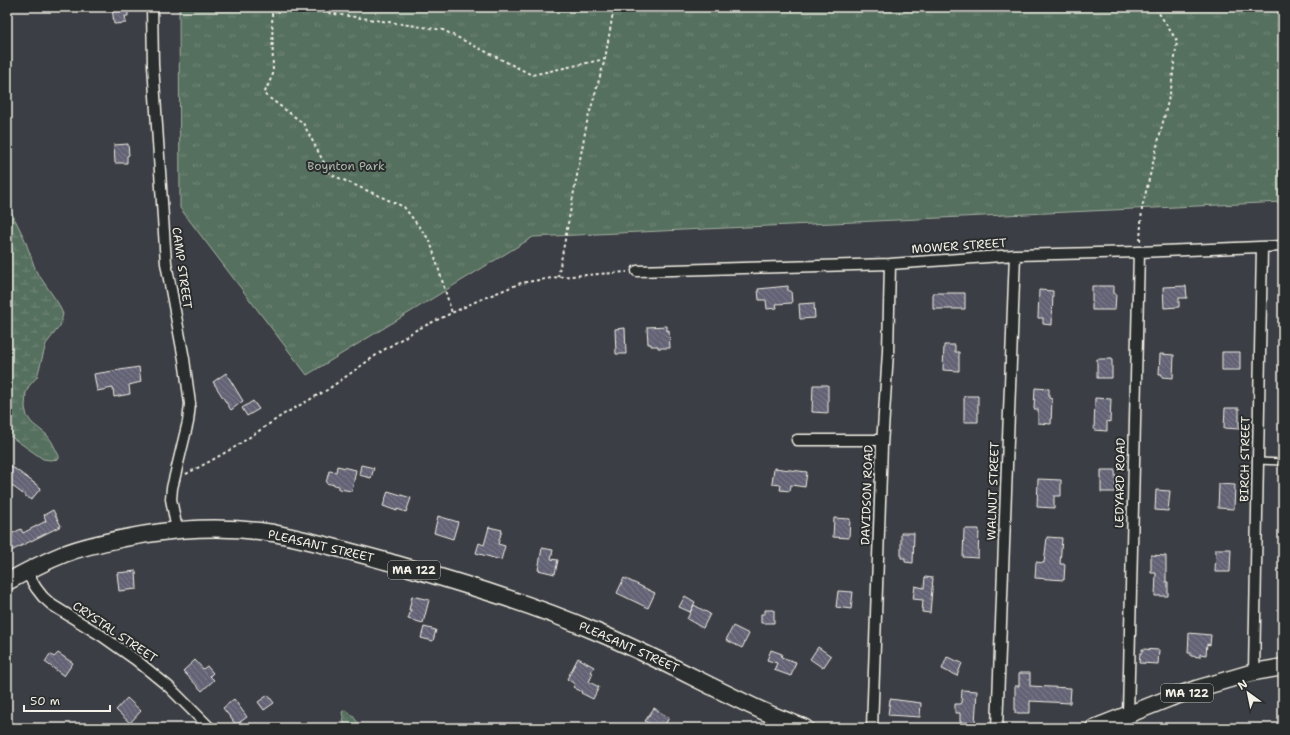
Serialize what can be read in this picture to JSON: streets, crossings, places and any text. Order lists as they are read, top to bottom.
{
  "streets": {
    "main road": ["PLEASANT STREET", "MA 122"],
    "street": [
      "MOWER STREET",
      "CAMP STREET",
      "BIRCH STREET",
      "LEDYARD ROAD",
      "WALNUT STREET",
      "DAVIDSON ROAD",
      "CRYSTAL STREET"
    ]
  },
  "crossings": [
    ["MOWER STREET", "BIRCH STREET"],
    ["MOWER STREET", "LEDYARD ROAD"],
    ["MOWER STREET", "WALNUT STREET"],
    ["MOWER STREET", "DAVIDSON ROAD"],
    ["CAMP STREET", "PLEASANT STREET"],
    ["BIRCH STREET", "MA 122"],
    ["LEDYARD ROAD", "MA 122"],
    ["PLEASANT STREET", "CRYSTAL STREET"]
  ],
  "parks": ["Boynton Park"],
  "scale_bar": "50 m",
  "north": "top left"
}
